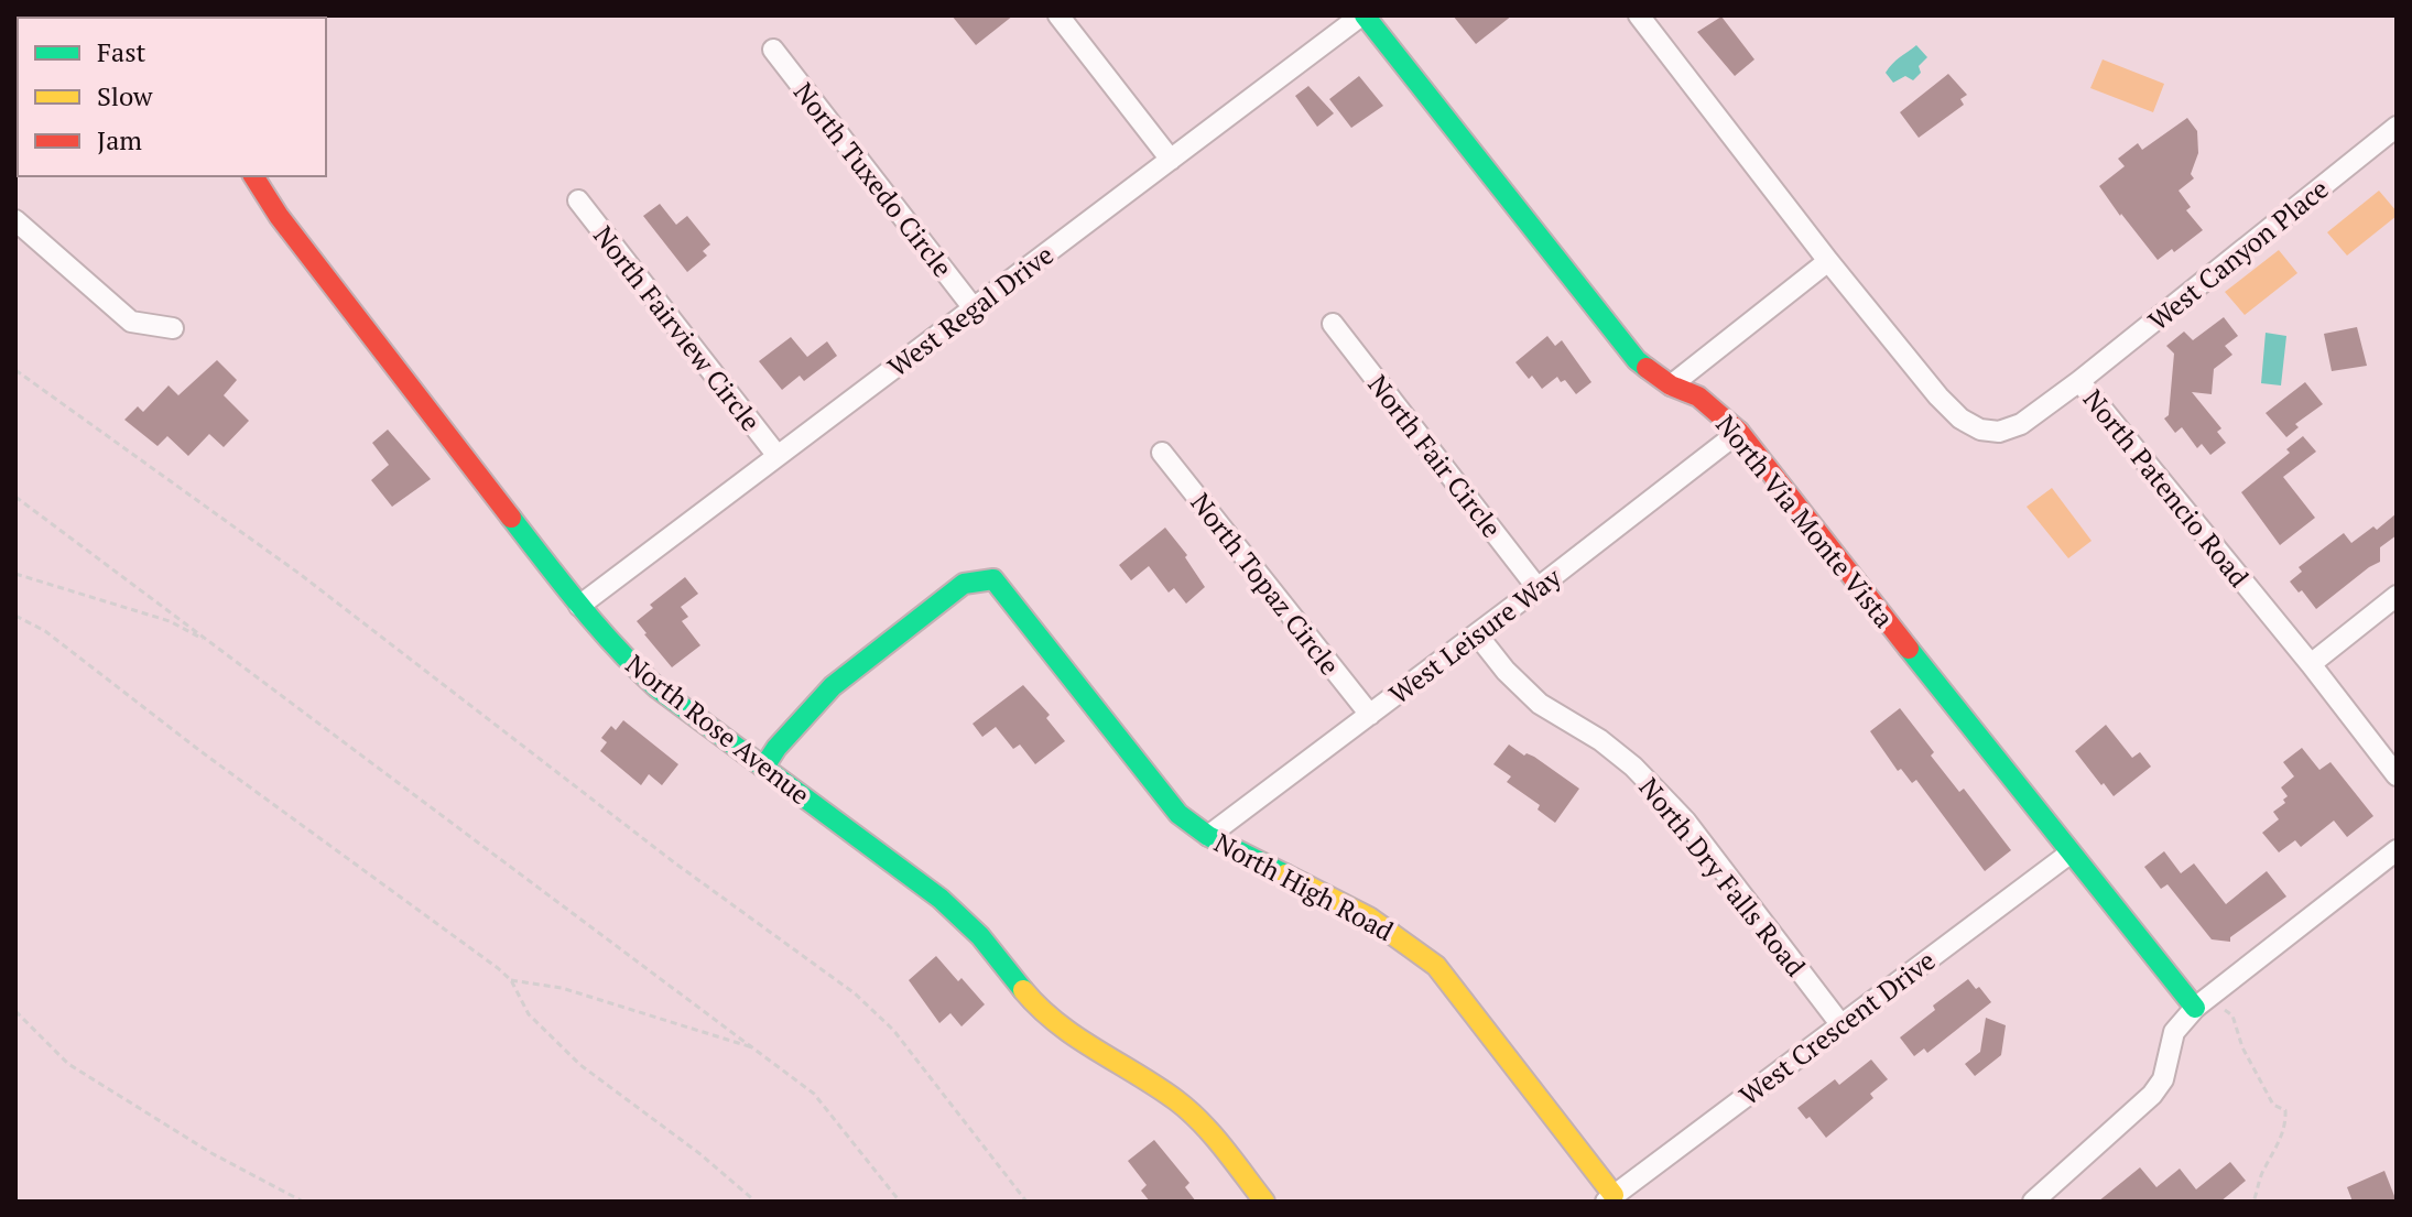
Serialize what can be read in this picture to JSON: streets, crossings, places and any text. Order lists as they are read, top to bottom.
{
  "streets": {
    "street": [
      "North Tuxedo Circle",
      "West Canyon Place",
      "West Regal Drive",
      "North Fairview Circle",
      "North Fair Circle",
      "North Patencio Road",
      "North Via Monte Vista",
      "North Topaz Circle",
      "West Leisure Way",
      "North Rose Avenue",
      "North Dry Falls Road",
      "North High Road",
      "West Crescent Drive"
    ]
  },
  "crossings": [
    ["North Tuxedo Circle", "West Regal Drive"],
    ["West Canyon Place", "North Patencio Road"],
    ["West Regal Drive", "North Fairview Circle"],
    ["West Regal Drive", "North Via Monte Vista"],
    ["West Regal Drive", "North Rose Avenue"],
    ["North Fair Circle", "West Leisure Way"],
    ["North Via Monte Vista", "West Leisure Way"],
    ["North Via Monte Vista", "West Crescent Drive"],
    ["North Topaz Circle", "West Leisure Way"],
    ["West Leisure Way", "North Dry Falls Road"],
    ["West Leisure Way", "North High Road"],
    ["North Rose Avenue", "North High Road"],
    ["North Dry Falls Road", "West Crescent Drive"],
    ["North High Road", "West Crescent Drive"]
  ],
  "legend": ["Fast", "Slow", "Jam"]
}
